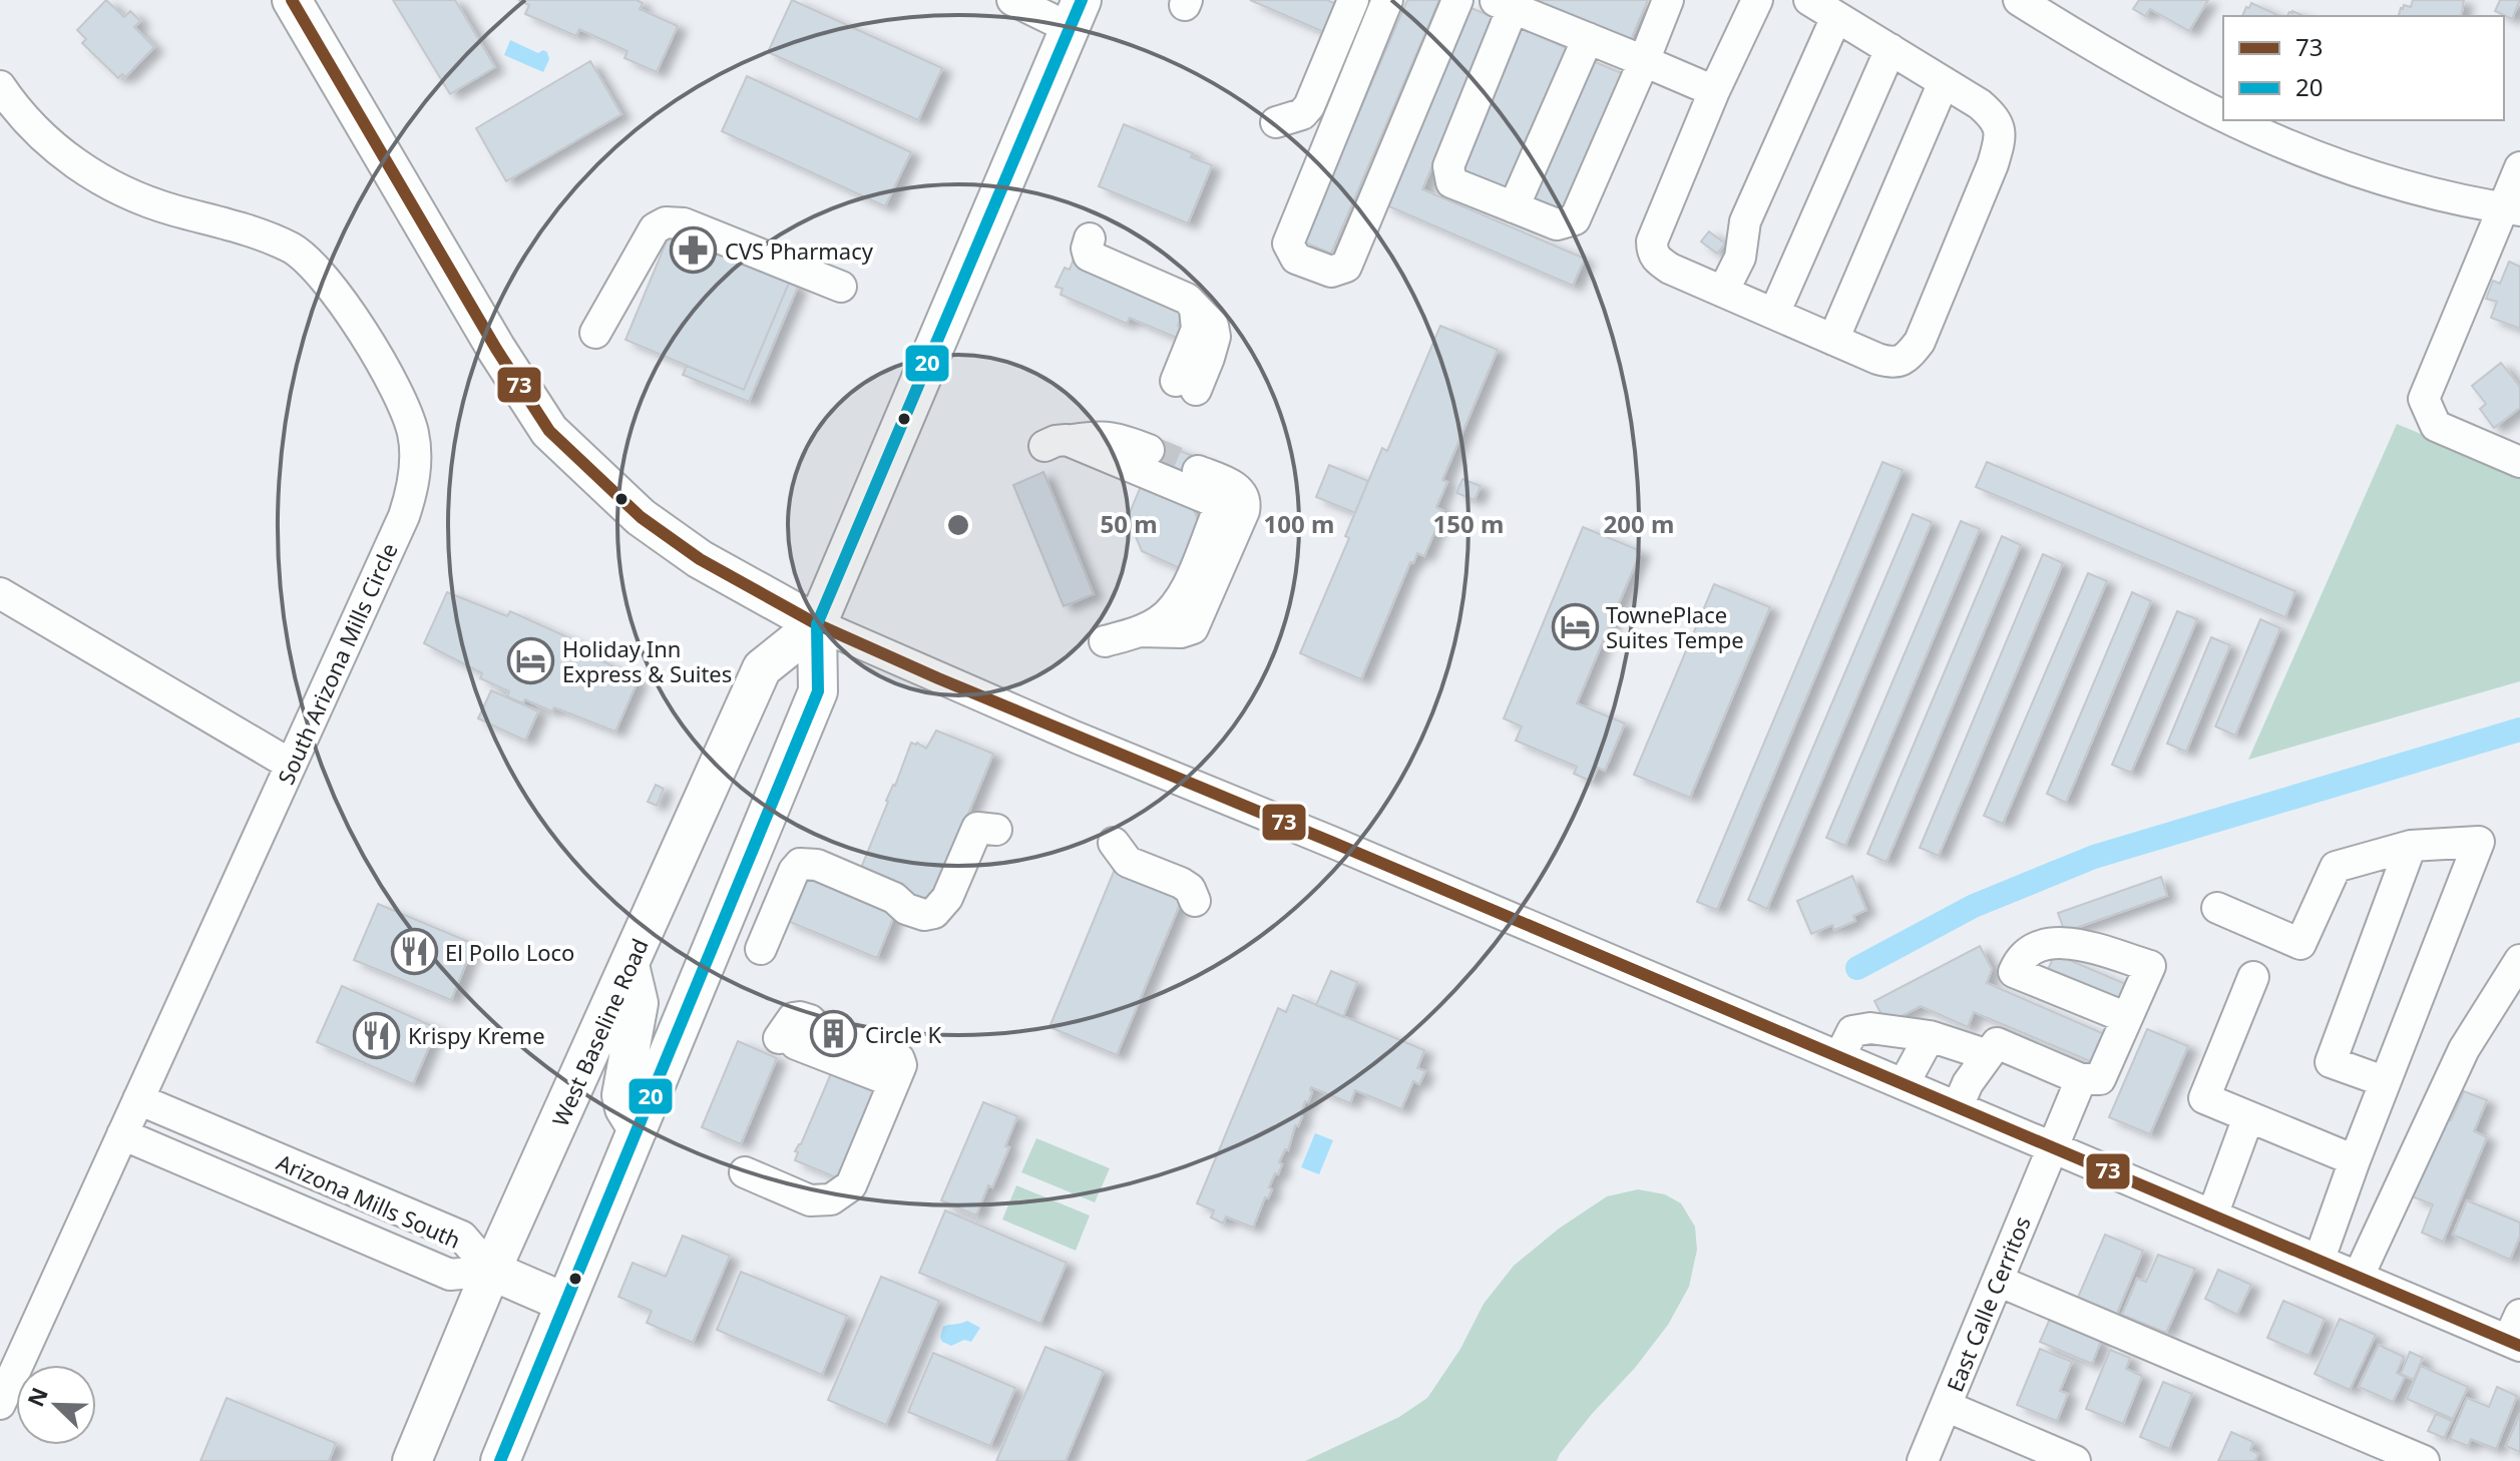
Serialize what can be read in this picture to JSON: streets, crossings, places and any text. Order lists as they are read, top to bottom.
{
  "streets": {
    "main road": ["West Baseline Road"],
    "street": ["South Arizona Mills Circle", "Arizona Mills South", "East Calle Cerritos"]
  },
  "crossings": [
    ["South Arizona Mills Circle", "Arizona Mills South"],
    ["West Baseline Road", "Arizona Mills South"]
  ],
  "places": {
    "pharmacy": ["CVS Pharmacy"],
    "hotel": ["TownePlace Suites Tempe", "Holiday Inn Express & Suites"],
    "restaurant": ["El Pollo Loco", "Krispy Kreme"],
    "building": ["Circle K"]
  },
  "lines": ["transit line 73", "transit line 20"],
  "legend": ["73", "20"],
  "north": "top left",
  "rings": [
    "50 m",
    "100 m",
    "150 m",
    "200 m"
  ]
}
